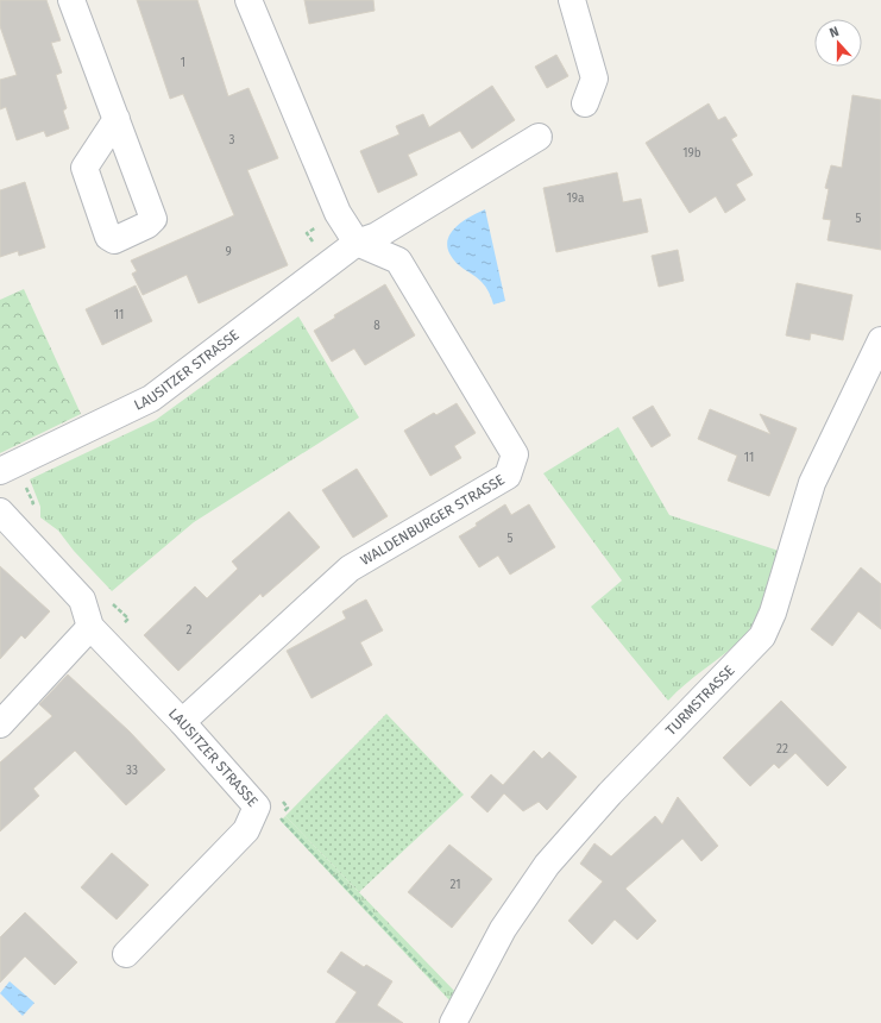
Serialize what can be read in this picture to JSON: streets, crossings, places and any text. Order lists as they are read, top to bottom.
{
  "streets": {
    "street": ["LAUSITZER STRASSE", "WALDENBURGER STRASSE", "TURMSTRASSE"]
  },
  "crossings": [
    ["LAUSITZER STRASSE", "WALDENBURGER STRASSE"]
  ],
  "house_numbers": [
    "1",
    "3",
    "19b",
    "19a",
    "5",
    "9",
    "11",
    "8",
    "11",
    "5",
    "2",
    "22",
    "33",
    "21"
  ],
  "north": "top"
}
